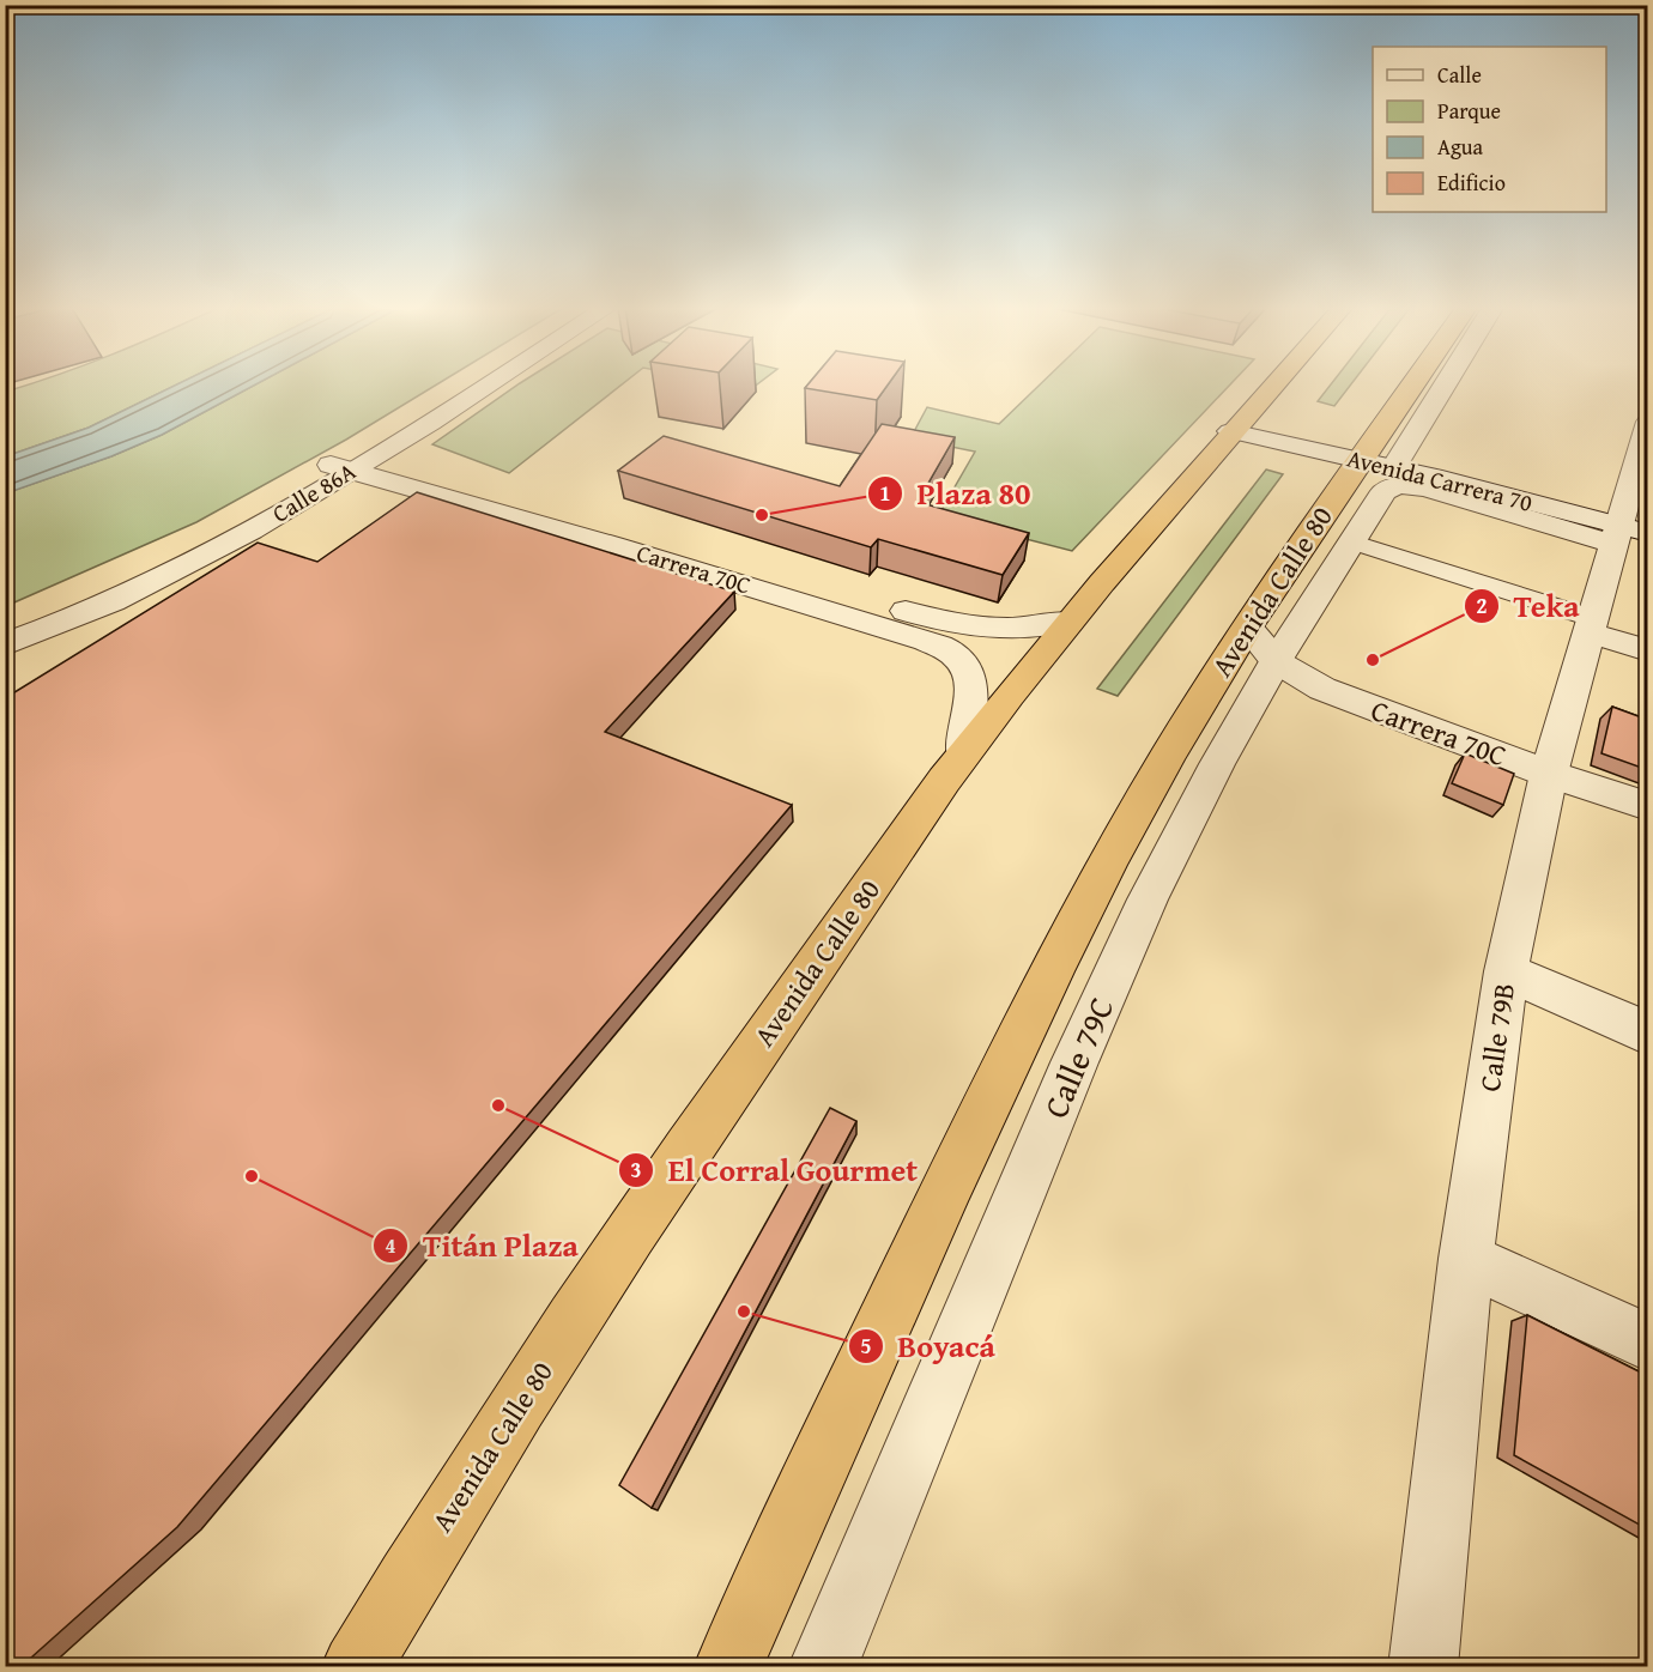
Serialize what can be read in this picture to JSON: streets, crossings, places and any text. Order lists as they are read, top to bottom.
{
  "streets": {
    "highway": ["Avenida Calle 80"],
    "street": [
      "Avenida Carrera 70",
      "Calle 86A",
      "Carrera 70C",
      "Calle 79B",
      "Calle 79C"
    ]
  },
  "crossings": [
    ["Avenida Carrera 70", "Avenida Calle 80"],
    ["Avenida Carrera 70", "Calle 79B"],
    ["Avenida Carrera 70", "Calle 79C"],
    ["Calle 86A", "Carrera 70C"],
    ["Carrera 70C", "Avenida Calle 80"],
    ["Carrera 70C", "Calle 79B"],
    ["Carrera 70C", "Calle 79C"],
    ["Avenida Calle 80", "Calle 79C"]
  ],
  "places": [
    "Plaza 80",
    "Teka",
    "El Corral Gourmet",
    "Titán Plaza",
    "Boyacá"
  ],
  "legend": [
    "Calle",
    "Parque",
    "Agua",
    "Edificio"
  ]
}
